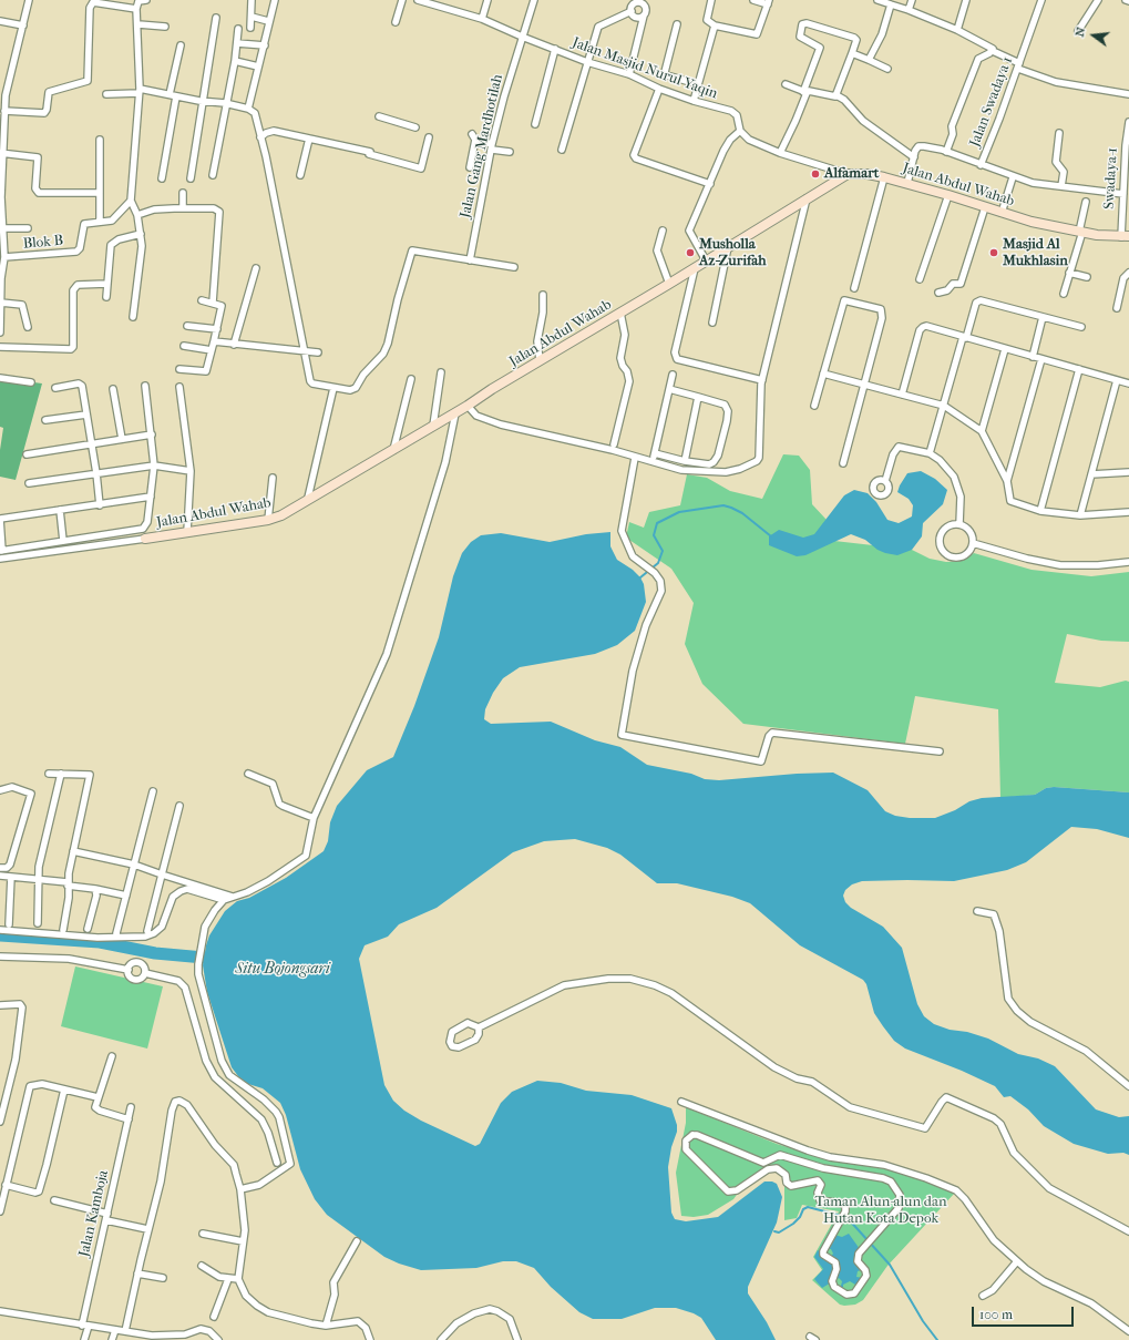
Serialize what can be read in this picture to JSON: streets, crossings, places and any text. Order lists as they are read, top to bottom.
{
  "streets": {
    "street": [
      "Jalan Masjid Nurul Yaqin",
      "Jalan Swadaya 1",
      "Jalan Gang Mardhotilah",
      "Swadaya-1",
      "Jalan Abdul Wahab",
      "Blok B",
      "Jalan Kamboja"
    ]
  },
  "crossings": [
    ["Jalan Masjid Nurul Yaqin", "Jalan Gang Mardhotilah"],
    ["Swadaya-1", "Jalan Abdul Wahab"]
  ],
  "water": ["Situ Bojongsari"],
  "parks": ["Taman Alun-alun dan Hutan Kota Depok"],
  "places": ["Alfamart", "Musholla Az-Zurifah", "Masjid Al Mukhlasin"],
  "scale_bar": "100 m",
  "north": "left"
}
